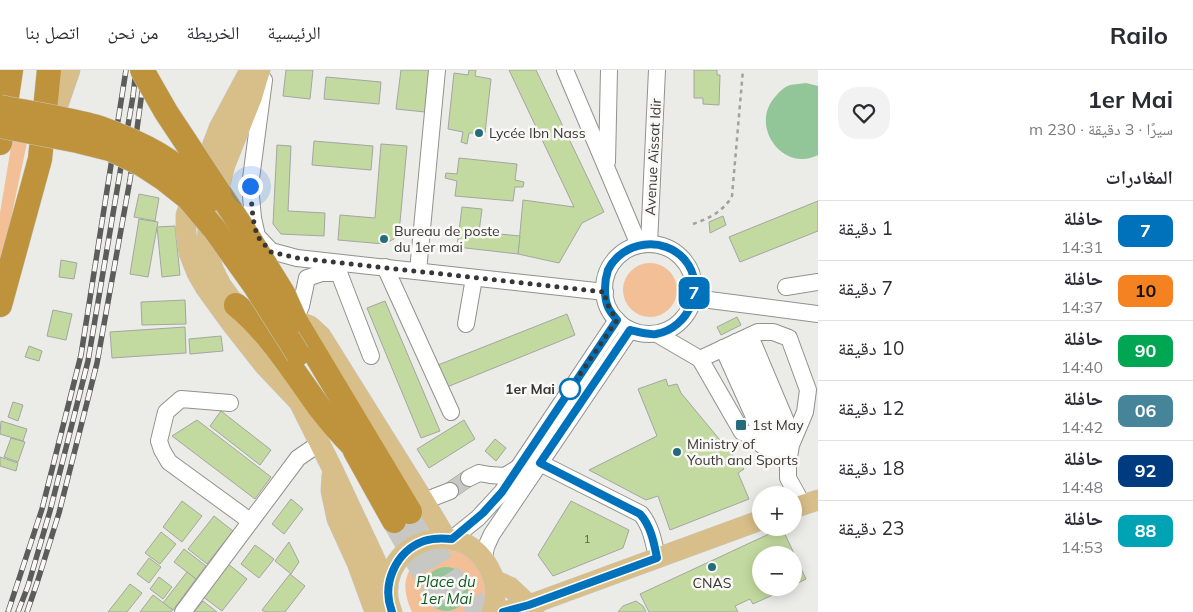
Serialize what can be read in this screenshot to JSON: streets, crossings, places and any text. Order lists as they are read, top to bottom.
{
  "streets": {
    "street": ["Avenue Aïssat Idir"]
  },
  "water": ["Place du 1er Mai"],
  "places": {
    "other": [
      "Lycée Ibn Nass",
      "Bureau de poste du 1er mai",
      "1er Mai",
      "Ministry of Youth and Sports",
      "CNAS"
    ],
    "transit": ["1st May"]
  },
  "lines": ["bus line 7"],
  "house_numbers": ["1"],
  "page": {
    "header": "Railo",
    "nav": [
      "الرئيسية",
      "الخريطة",
      "من نحن",
      "اتصل بنا"
    ],
    "heading": [
      ["1er Mai", "سيرًا · 3 دقيقة · 230 m"],
      "المغادرات"
    ],
    "on_map": "7",
    "list": [
      {
        "mark": "7",
        "name": "حافلة",
        "note": "14:31",
        "value": "1 دقيقة"
      },
      {
        "mark": "10",
        "name": "حافلة",
        "note": "14:37",
        "value": "7 دقيقة"
      },
      {
        "mark": "90",
        "name": "حافلة",
        "note": "14:40",
        "value": "10 دقيقة"
      },
      {
        "mark": "06",
        "name": "حافلة",
        "note": "14:42",
        "value": "12 دقيقة"
      },
      {
        "mark": "92",
        "name": "حافلة",
        "note": "14:48",
        "value": "18 دقيقة"
      },
      {
        "mark": "88",
        "name": "حافلة",
        "note": "14:53",
        "value": "23 دقيقة"
      }
    ],
    "map_buttons": ["+", "−"]
  }
}
